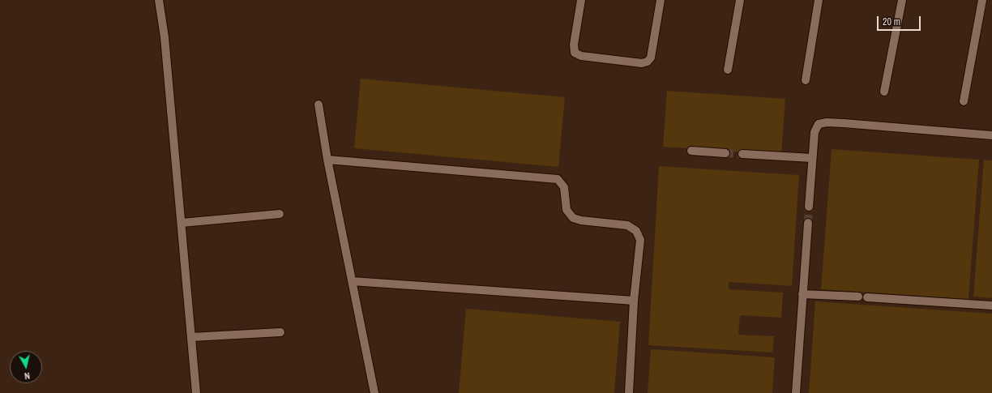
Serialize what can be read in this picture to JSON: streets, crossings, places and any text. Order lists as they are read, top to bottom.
{
  "scale_bar": "20 m",
  "north": "bottom"
}
